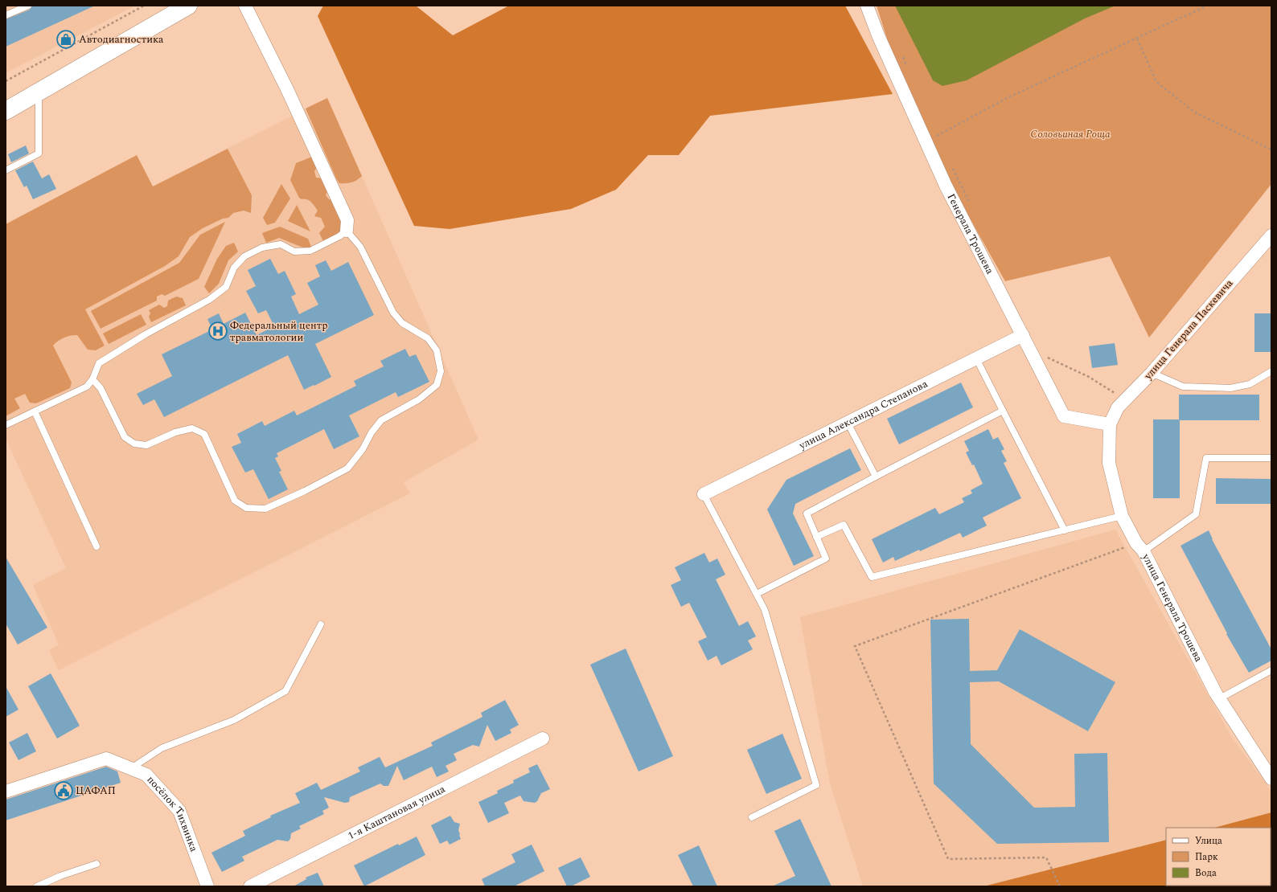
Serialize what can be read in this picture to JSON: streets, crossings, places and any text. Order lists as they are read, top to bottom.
{
  "streets": {
    "street": [
      "Генерала Трошева",
      "улица Генерала Паскевича",
      "улица Александра Степанова",
      "улица Генерала Трошева",
      "1-я Каштановая улица",
      "посёлок Тихвинка"
    ]
  },
  "crossings": [
    ["Генерала Трошева", "улица Генерала Паскевича"],
    ["Генерала Трошева", "улица Александра Степанова"],
    ["Генерала Трошева", "улица Генерала Трошева"],
    ["улица Генерала Паскевича", "улица Генерала Трошева"]
  ],
  "parks": ["Соловьиная Роща"],
  "places": {
    "shop": ["Автодиагностика"],
    "hospital": ["Федеральный центр травматологии"],
    "public building": ["ЦАФАП"]
  },
  "legend": ["Улица", "Парк", "Вода"]
}
